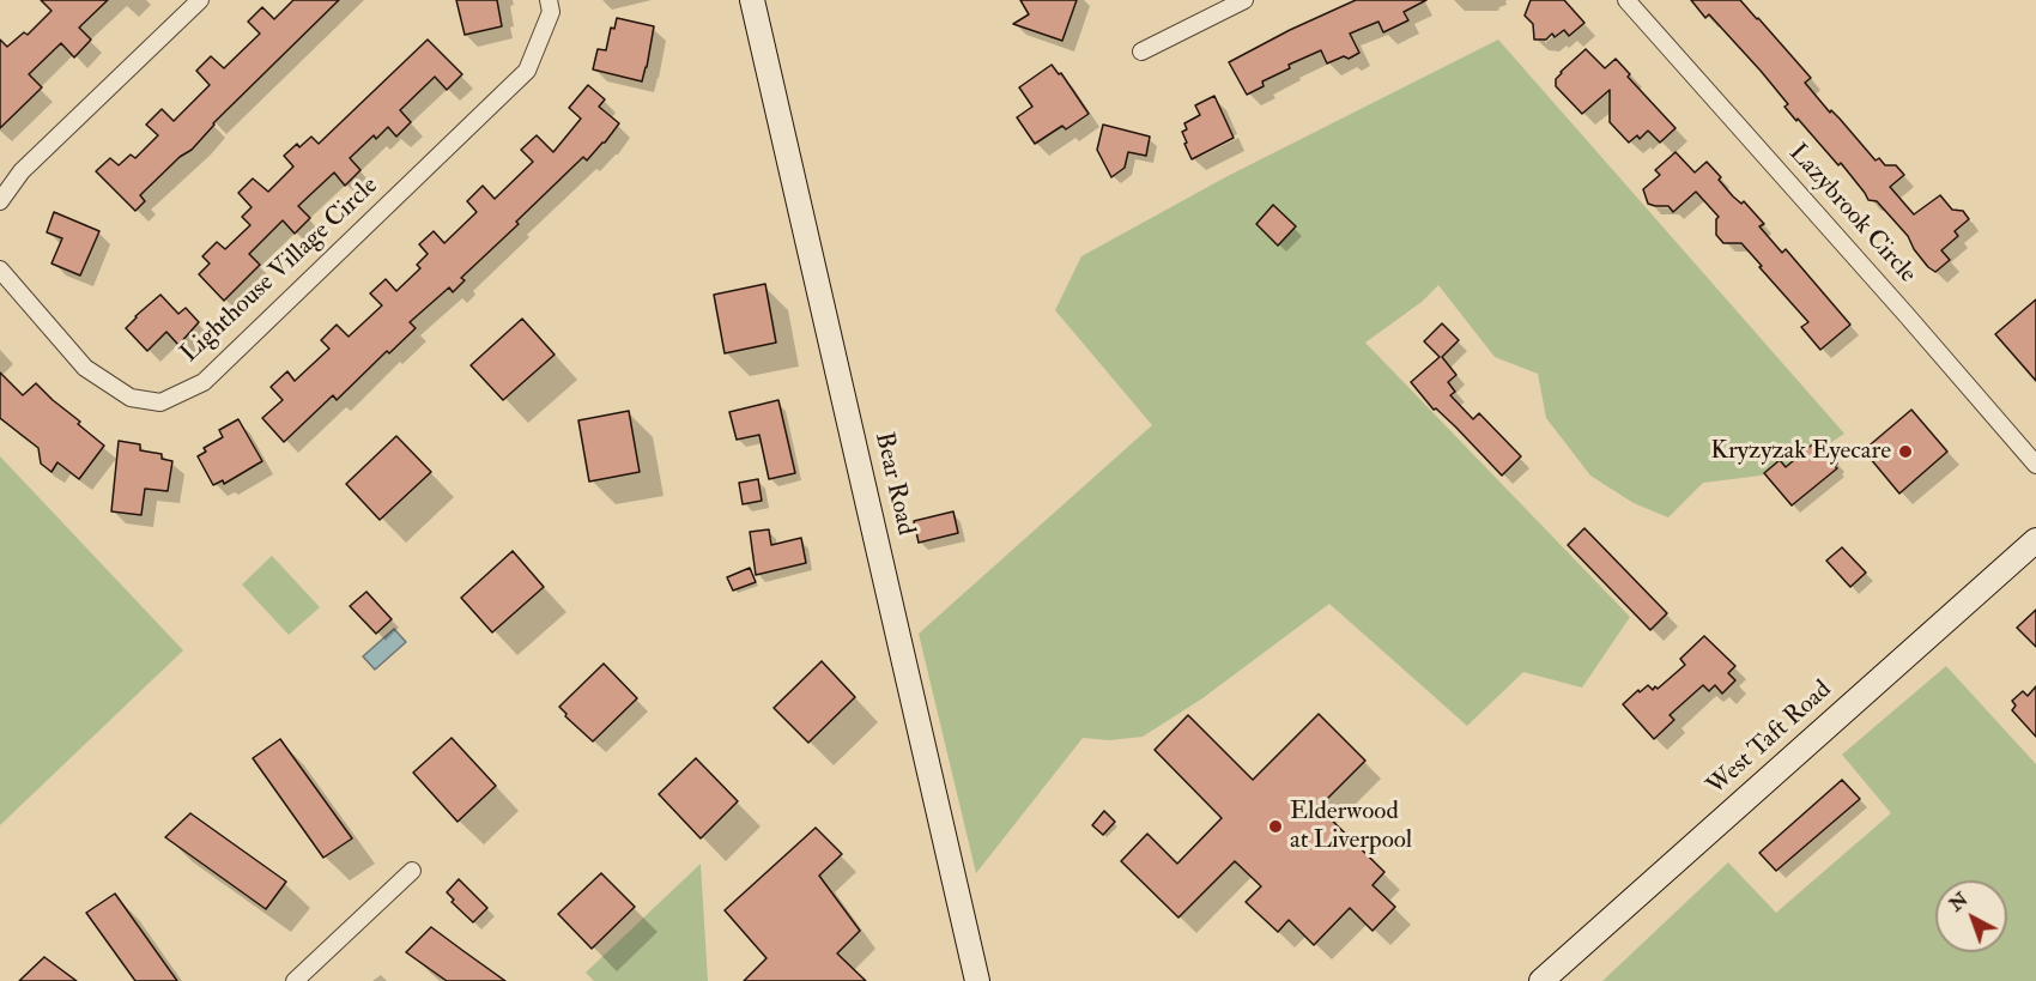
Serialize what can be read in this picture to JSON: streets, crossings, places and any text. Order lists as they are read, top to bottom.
{
  "streets": {
    "street": [
      "Lazybrook Circle",
      "Lighthouse Village Circle",
      "Bear Road",
      "West Taft Road"
    ]
  },
  "places": ["Kryzyzak Eyecare", "Elderwood at Liverpool"],
  "north": "top left"
}
